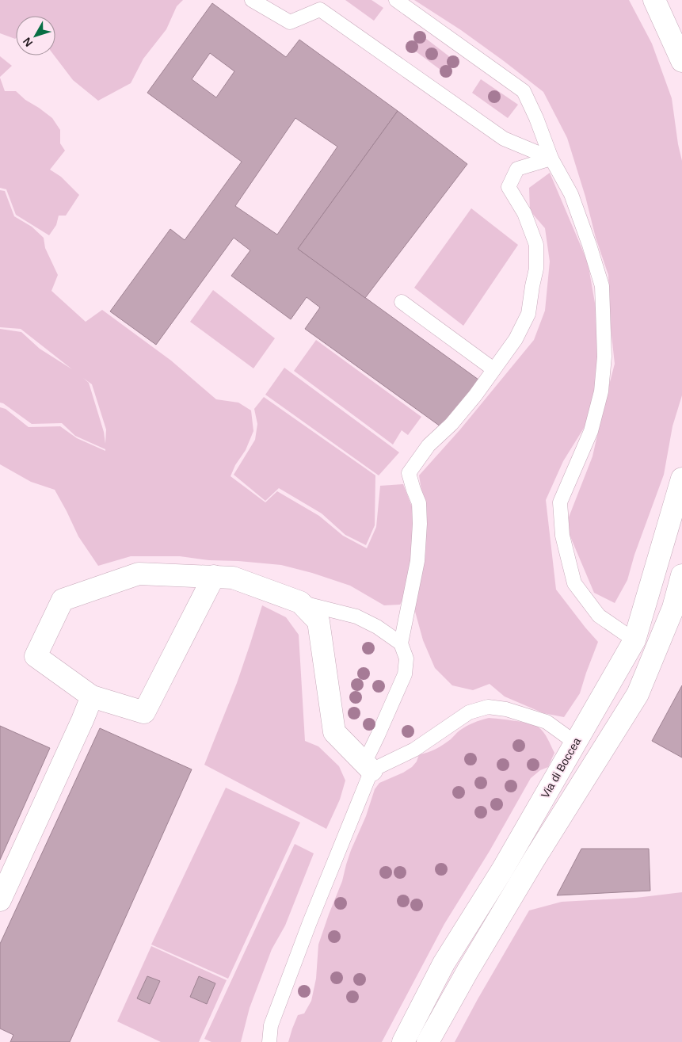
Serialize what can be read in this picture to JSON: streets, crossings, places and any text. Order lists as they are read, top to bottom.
{
  "streets": {
    "main road": ["Via di Boccea"]
  },
  "north": "bottom left"
}
